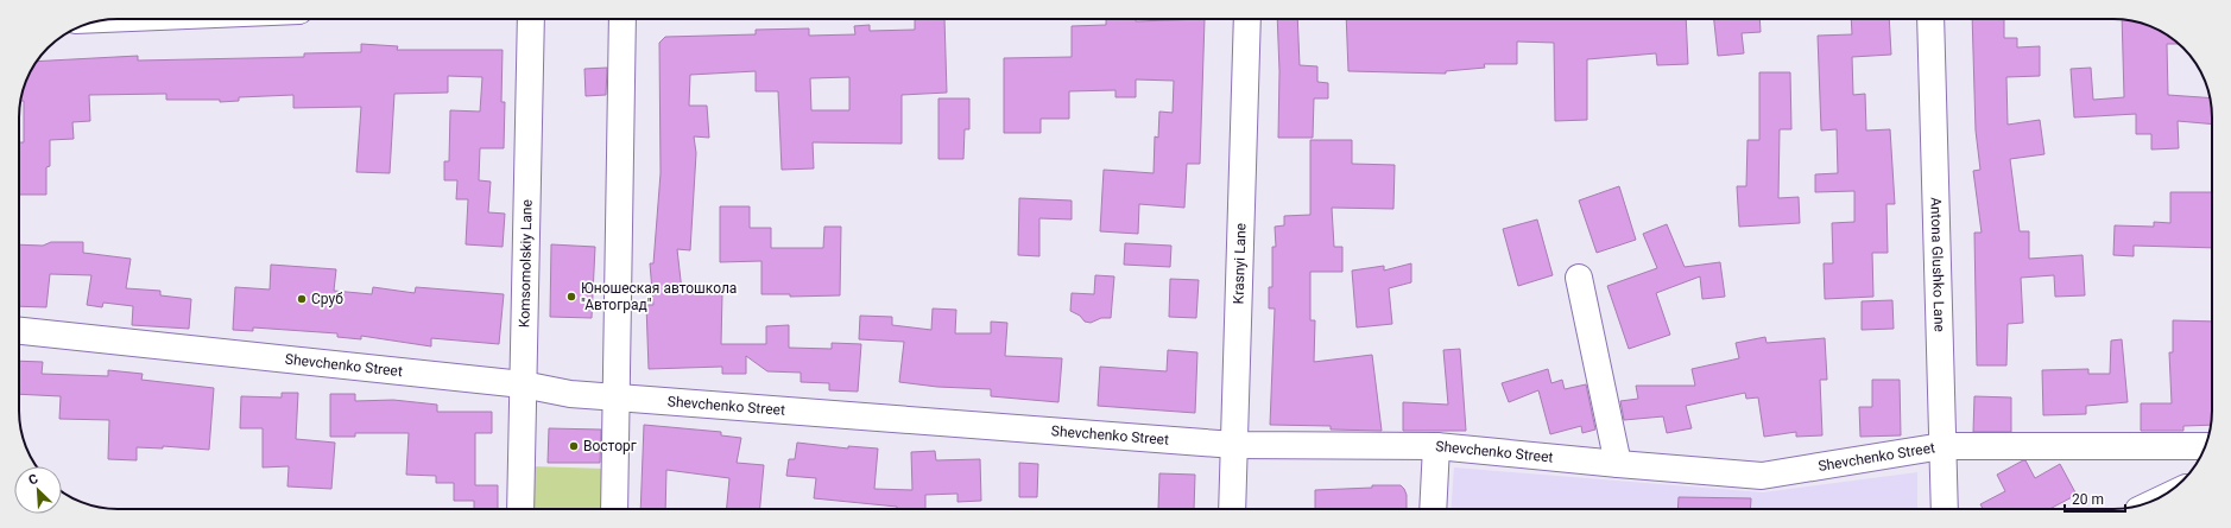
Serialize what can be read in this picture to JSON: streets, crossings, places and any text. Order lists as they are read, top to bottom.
{
  "streets": {
    "street": [
      "Komsomolskiy Lane",
      "Krasnyi Lane",
      "Antona Glushko Lane",
      "Shevchenko Street"
    ]
  },
  "crossings": [
    ["Komsomolskiy Lane", "Shevchenko Street"],
    ["Krasnyi Lane", "Shevchenko Street"],
    ["Antona Glushko Lane", "Shevchenko Street"]
  ],
  "places": ["Юношеская автошкола \"Автоград\"", "Сруб", "Восторг"],
  "scale_bar": "20 m",
  "north": "top left"
}
